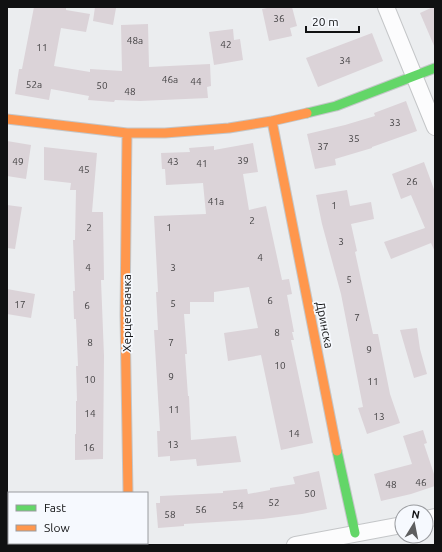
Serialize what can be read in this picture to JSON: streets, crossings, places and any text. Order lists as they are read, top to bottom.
{
  "streets": {
    "street": ["Херцеговачка", "Дринска"]
  },
  "house_numbers": [
    "36",
    "48a",
    "42",
    "11",
    "34",
    "46a",
    "44",
    "52a",
    "50",
    "48",
    "33",
    "35",
    "37",
    "39",
    "49",
    "43",
    "41",
    "45",
    "26",
    "41a",
    "1",
    "2",
    "2",
    "1",
    "3",
    "4",
    "4",
    "3",
    "5",
    "6",
    "5",
    "17",
    "6",
    "7",
    "8",
    "8",
    "7",
    "9",
    "10",
    "9",
    "10",
    "11",
    "11",
    "14",
    "13",
    "14",
    "13",
    "16",
    "46",
    "48",
    "50",
    "52",
    "54",
    "56",
    "58"
  ],
  "legend": ["Fast", "Slow"],
  "scale_bar": "20 m",
  "north": "top"
}
